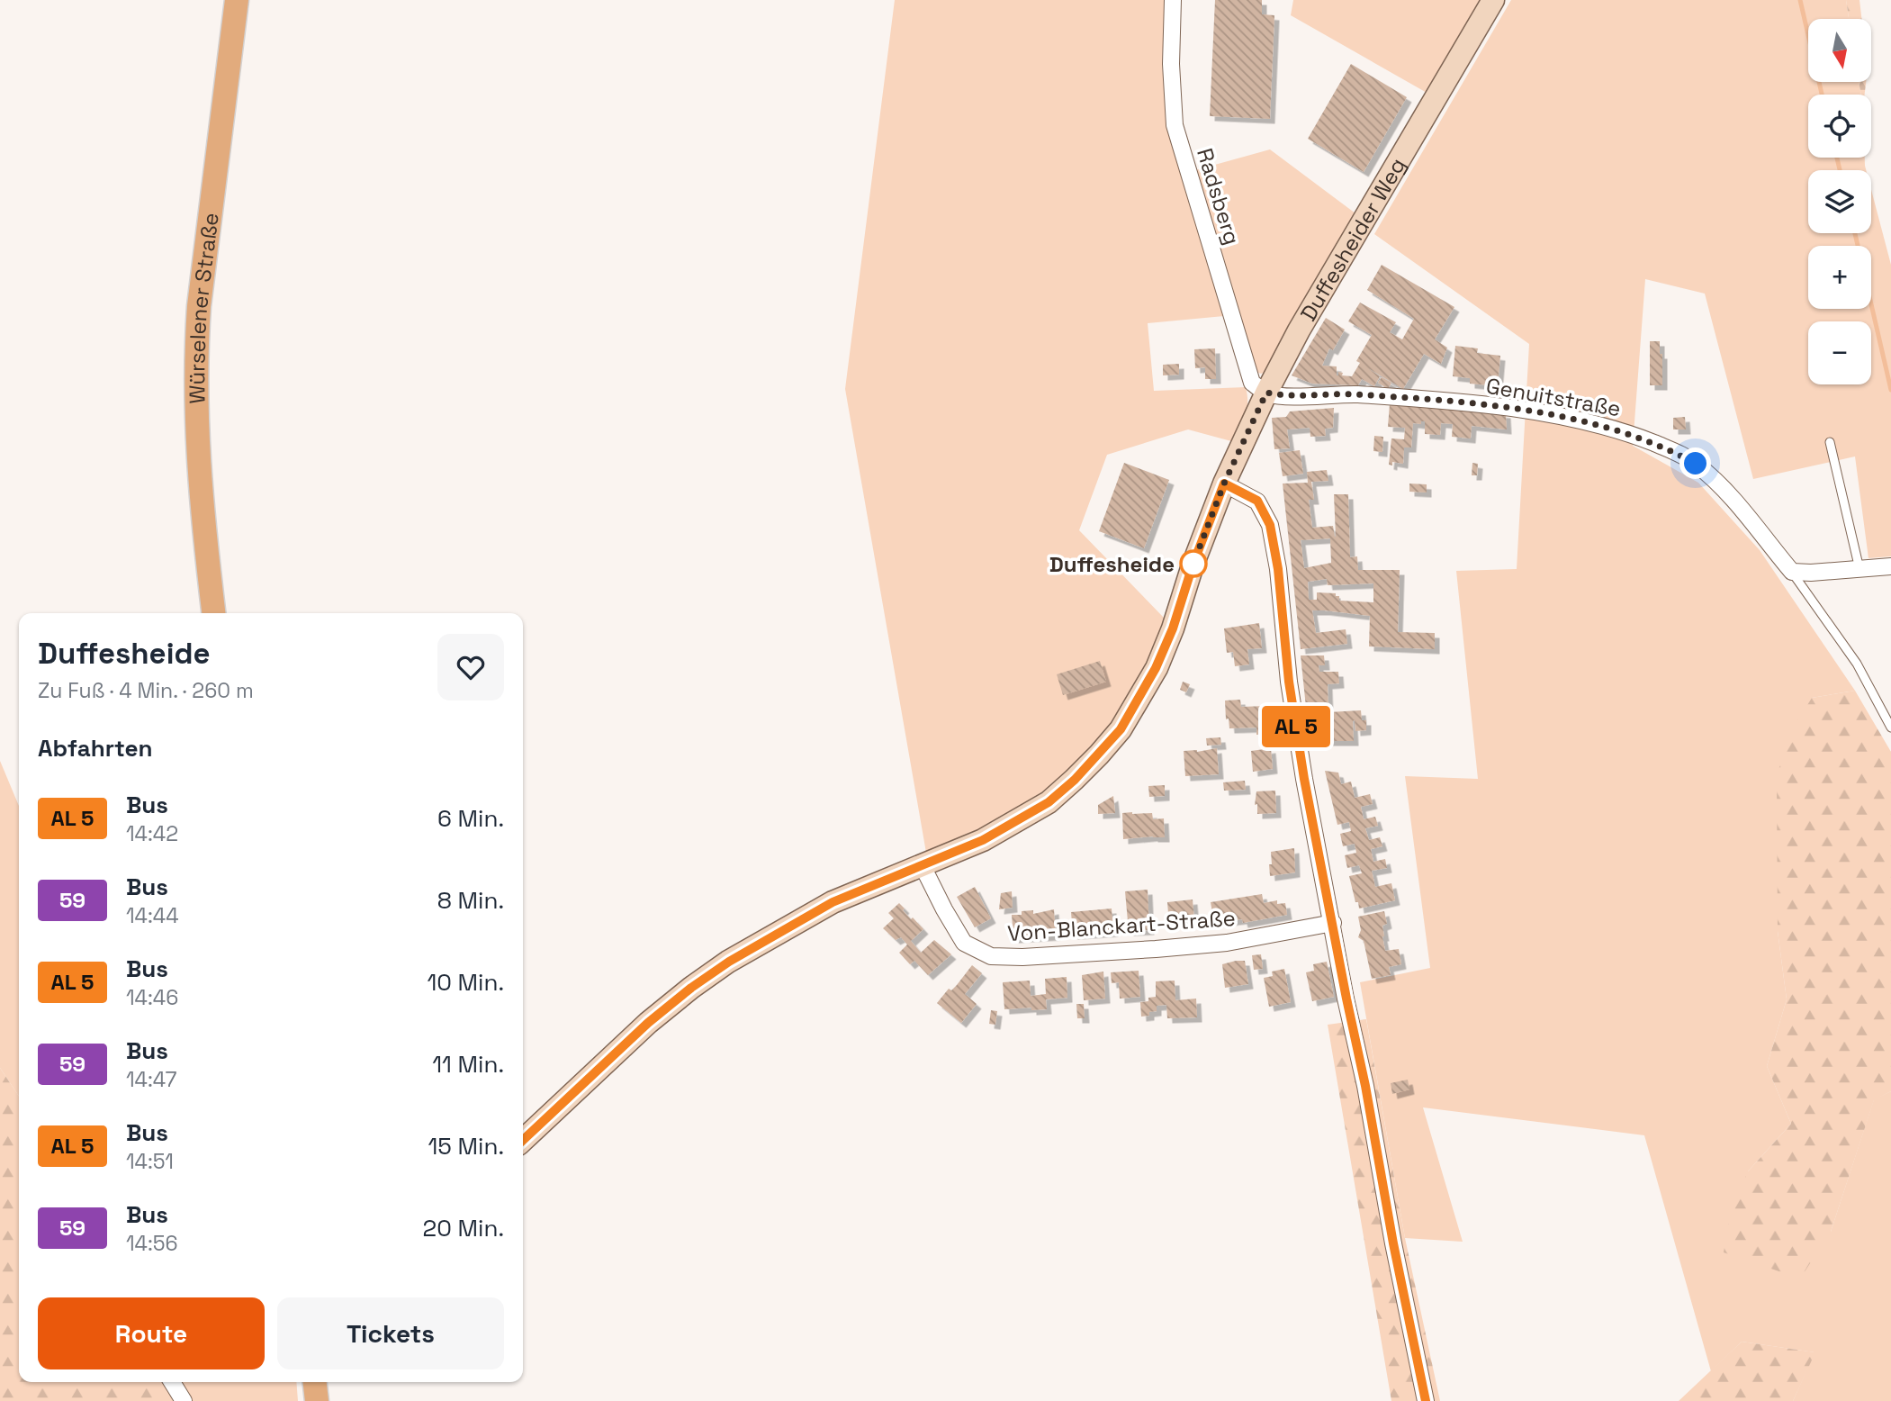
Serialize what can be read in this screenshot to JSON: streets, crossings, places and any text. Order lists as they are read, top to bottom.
{
  "streets": {
    "main road": ["Würselener Straße"],
    "street": [
      "Radsberg",
      "Duffesheider Weg",
      "Genuitstraße",
      "Von-Blanckart-Straße"
    ]
  },
  "crossings": [
    ["Radsberg", "Duffesheider Weg"],
    ["Radsberg", "Genuitstraße"],
    ["Duffesheider Weg", "Genuitstraße"],
    ["Duffesheider Weg", "Von-Blanckart-Straße"]
  ],
  "places": ["Duffesheide"],
  "north": "bottom",
  "page": {
    "on_map": "AL 5",
    "map_buttons": ["+", "−"],
    "heading": [
      ["Duffesheide", "Zu Fuß · 4 Min. · 260 m"],
      "Abfahrten"
    ],
    "list": [
      {
        "mark": "AL 5",
        "name": "Bus",
        "note": "14:42",
        "value": "6 Min."
      },
      {
        "mark": "59",
        "name": "Bus",
        "note": "14:44",
        "value": "8 Min."
      },
      {
        "mark": "AL 5",
        "name": "Bus",
        "note": "14:46",
        "value": "10 Min."
      },
      {
        "mark": "59",
        "name": "Bus",
        "note": "14:47",
        "value": "11 Min."
      },
      {
        "mark": "AL 5",
        "name": "Bus",
        "note": "14:51",
        "value": "15 Min."
      },
      {
        "mark": "59",
        "name": "Bus",
        "note": "14:56",
        "value": "20 Min."
      }
    ],
    "buttons": ["Route", "Tickets"]
  }
}
